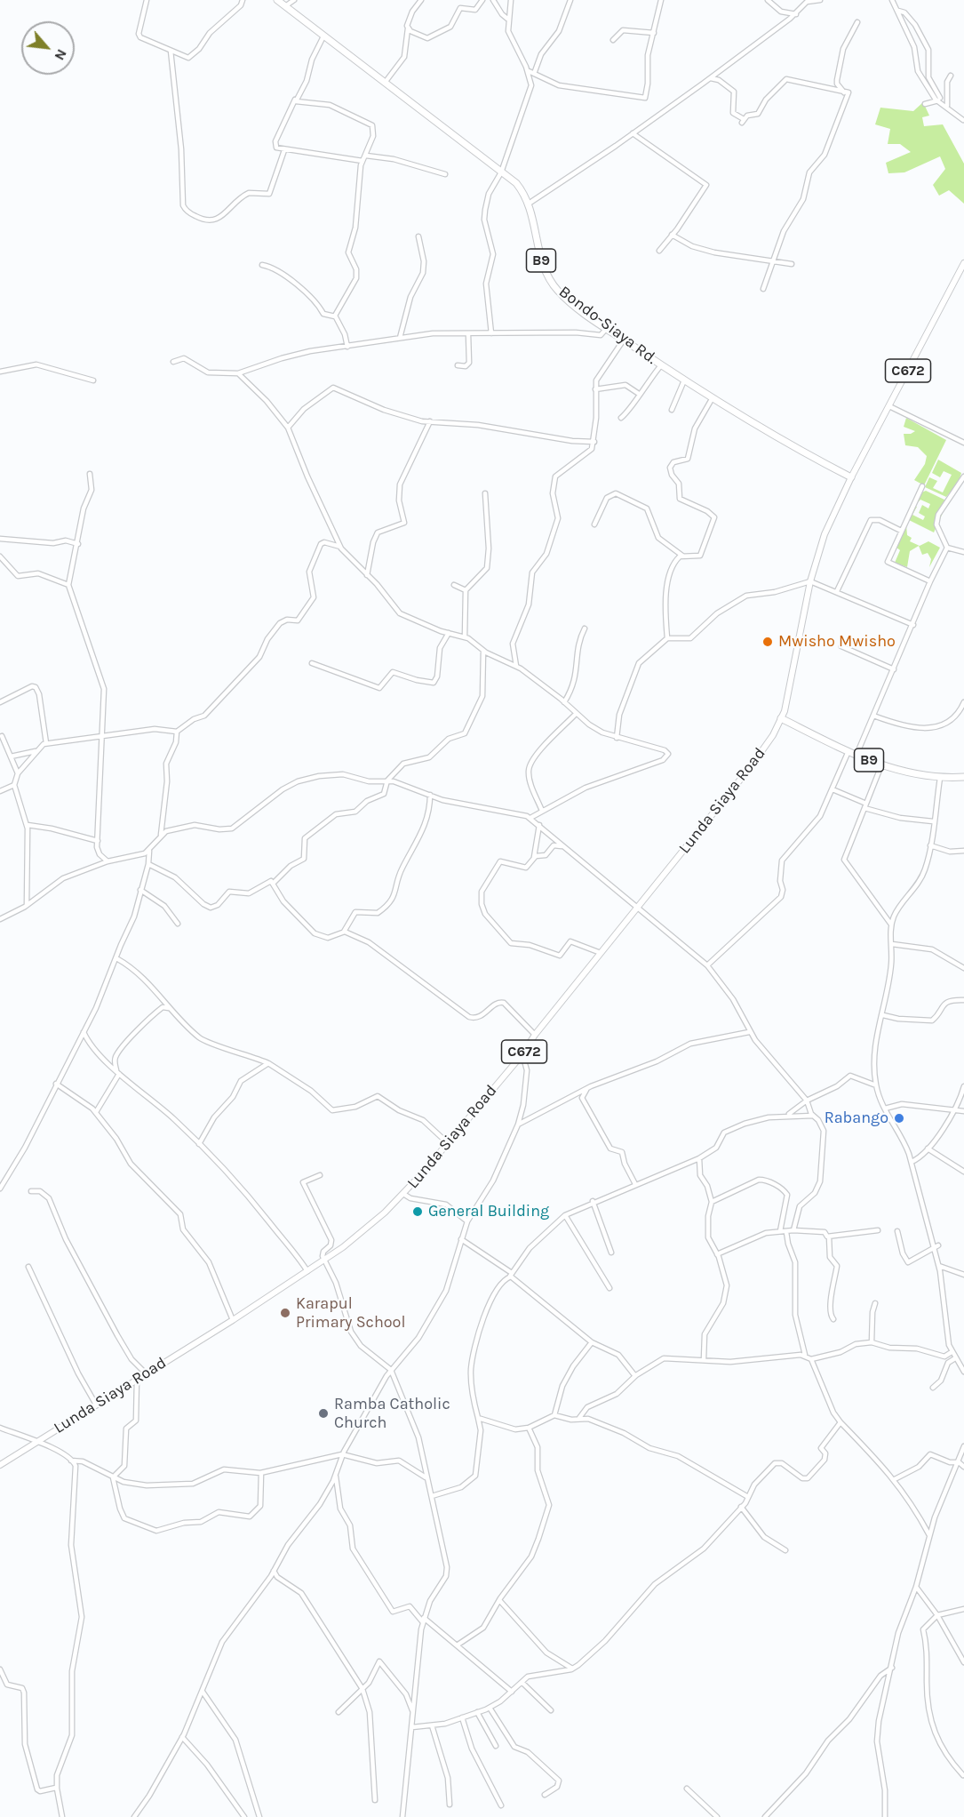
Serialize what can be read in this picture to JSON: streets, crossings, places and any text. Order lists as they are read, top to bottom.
{
  "streets": {
    "highway": ["B9", "Bondo-Siaya Rd."],
    "main road": ["C672", "Lunda Siaya Road"]
  },
  "crossings": [
    ["B9", "Lunda Siaya Road"],
    ["Bondo-Siaya Rd.", "C672"],
    ["Bondo-Siaya Rd.", "Lunda Siaya Road"],
    ["C672", "Lunda Siaya Road"]
  ],
  "places": [
    "Mwisho Mwisho",
    "Rabango",
    "General Building",
    "Karapul Primary School",
    "Ramba Catholic Church"
  ],
  "north": "bottom right"
}
